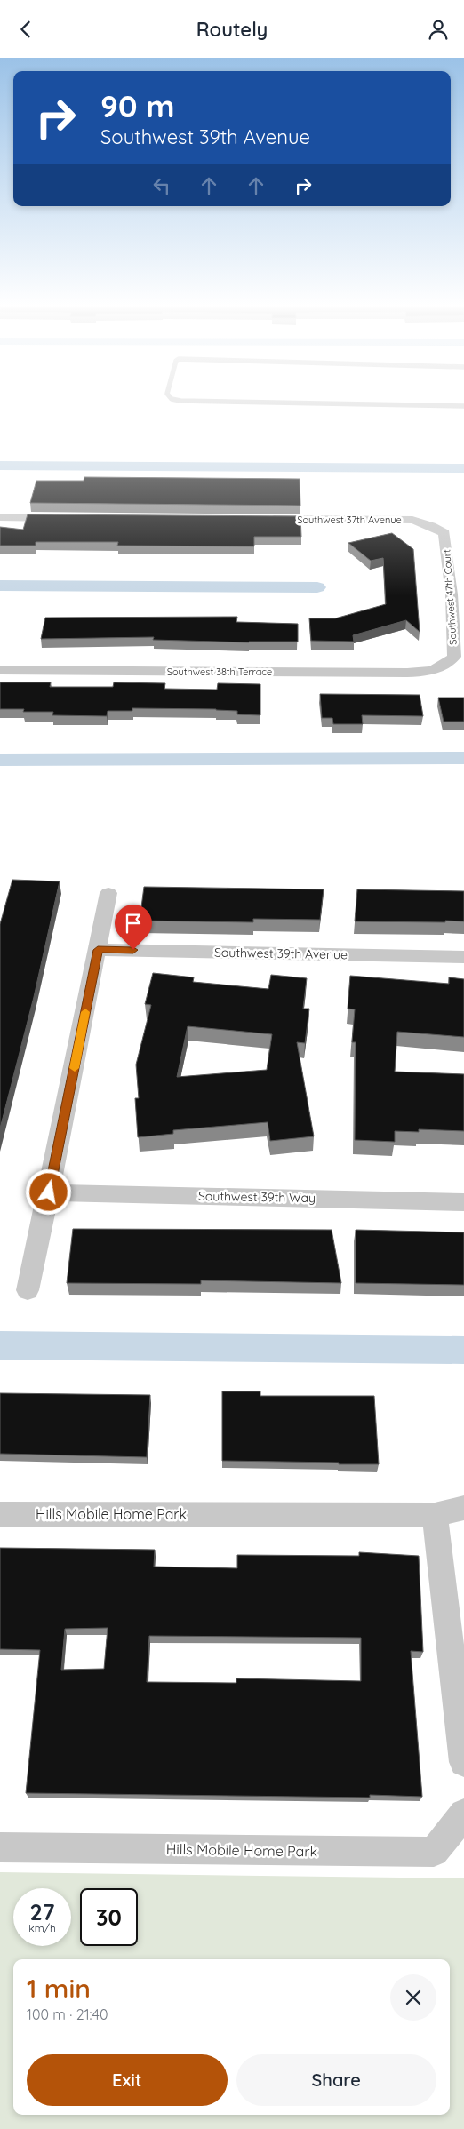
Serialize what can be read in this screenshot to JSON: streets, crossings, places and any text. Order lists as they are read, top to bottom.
{
  "streets": {
    "street": [
      "Southwest 37th Avenue",
      "Southwest 47th Court",
      "Southwest 38th Terrace",
      "Southwest 39th Avenue",
      "Southwest 39th Way",
      "Hills Mobile Home Park"
    ]
  },
  "crossings": [
    ["Southwest 37th Avenue", "Southwest 47th Court"],
    ["Southwest 47th Court", "Southwest 38th Terrace"]
  ],
  "page": {
    "header": "Routely",
    "turn": ["90 m", "Southwest 39th Avenue"],
    "speed": "27 km/h",
    "limit": "30",
    "heading": ["1 min", "100 m · 21:40"],
    "buttons": ["Exit", "Share"]
  }
}
